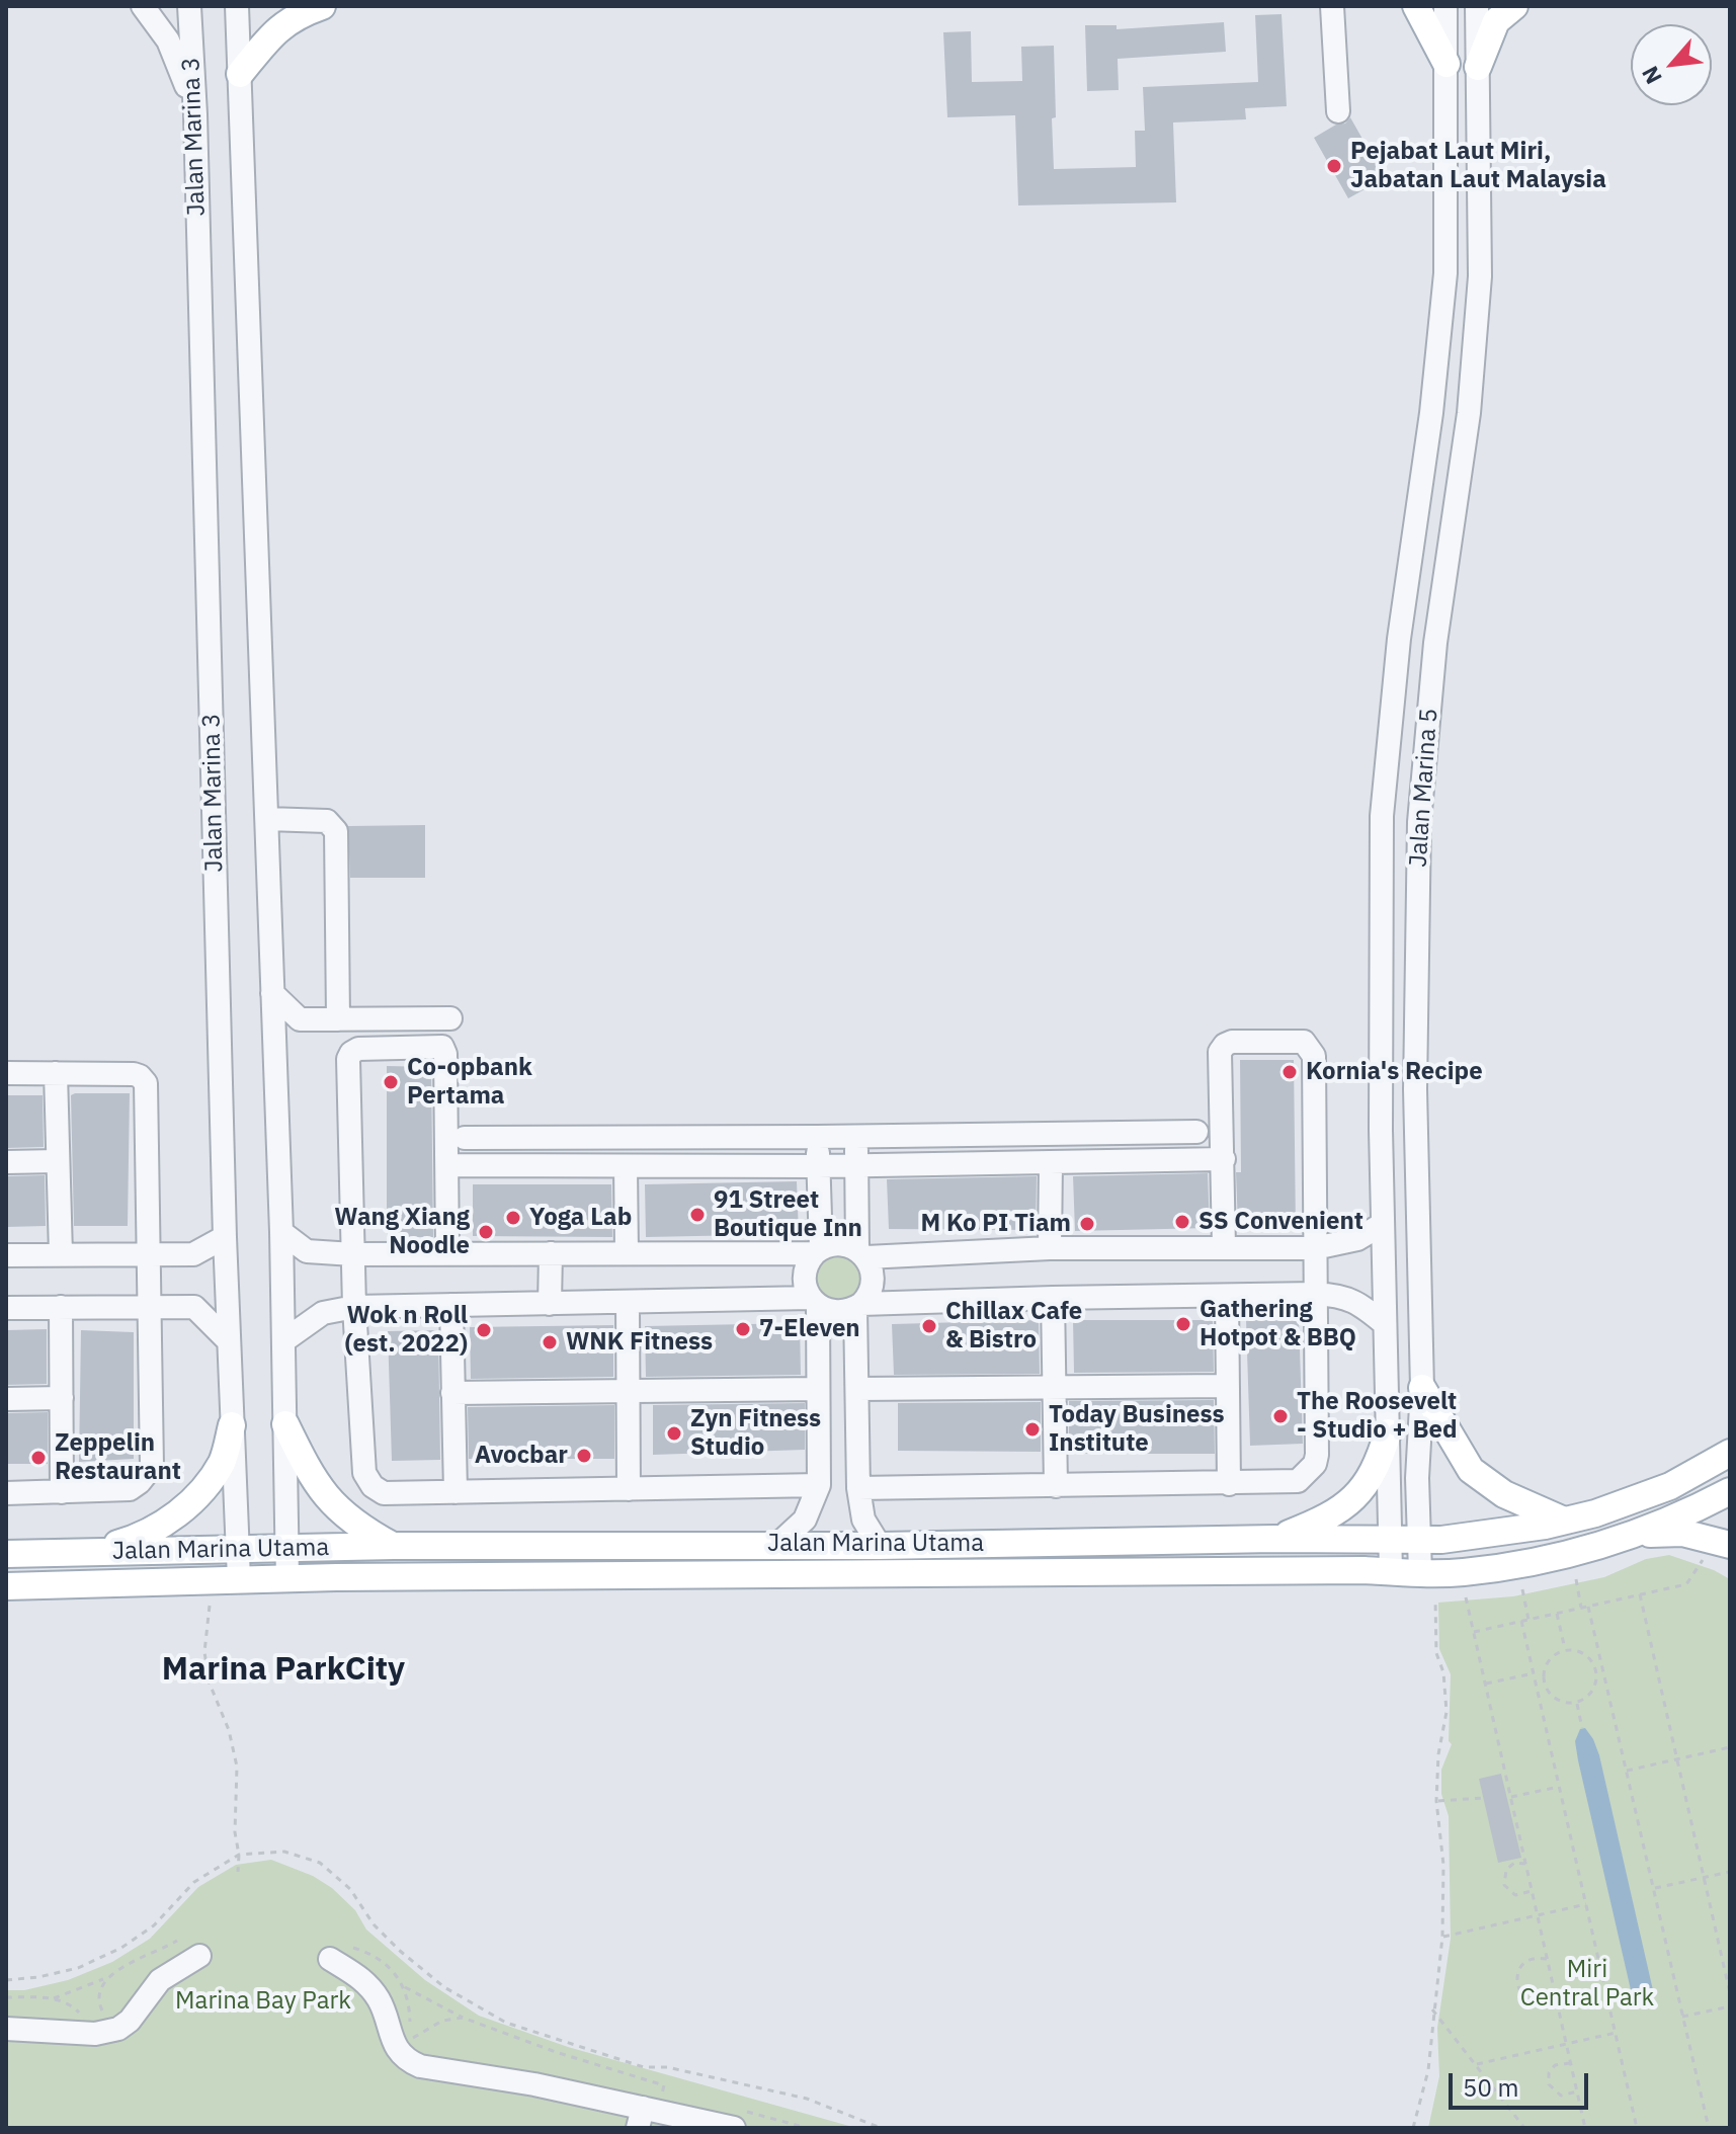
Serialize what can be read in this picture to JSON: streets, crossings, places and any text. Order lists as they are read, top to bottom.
{
  "streets": {
    "main road": ["Jalan Marina Utama"],
    "street": ["Jalan Marina 3", "Jalan Marina 5"]
  },
  "crossings": [
    ["Jalan Marina 3", "Jalan Marina Utama"],
    ["Jalan Marina 5", "Jalan Marina Utama"]
  ],
  "districts": ["Marina ParkCity"],
  "parks": ["Miri Central Park", "Marina Bay Park"],
  "places": [
    "Pejabat Laut Miri, Jabatan Laut Malaysia",
    "Kornia's Recipe",
    "Co-opbank Pertama",
    "91 Street Boutique Inn",
    "Yoga Lab",
    "SS Convenient",
    "M Ko PI Tiam",
    "Wang Xiang Noodle",
    "Gathering Hotpot & BBQ",
    "Chillax Cafe & Bistro",
    "7-Eleven",
    "Wok n Roll (est. 2022)",
    "WNK Fitness",
    "The Roosevelt - Studio + Bed",
    "Today Business Institute",
    "Zyn Fitness Studio",
    "Avocbar",
    "Zeppelin Restaurant"
  ],
  "scale_bar": "50 m",
  "north": "bottom left"
}
